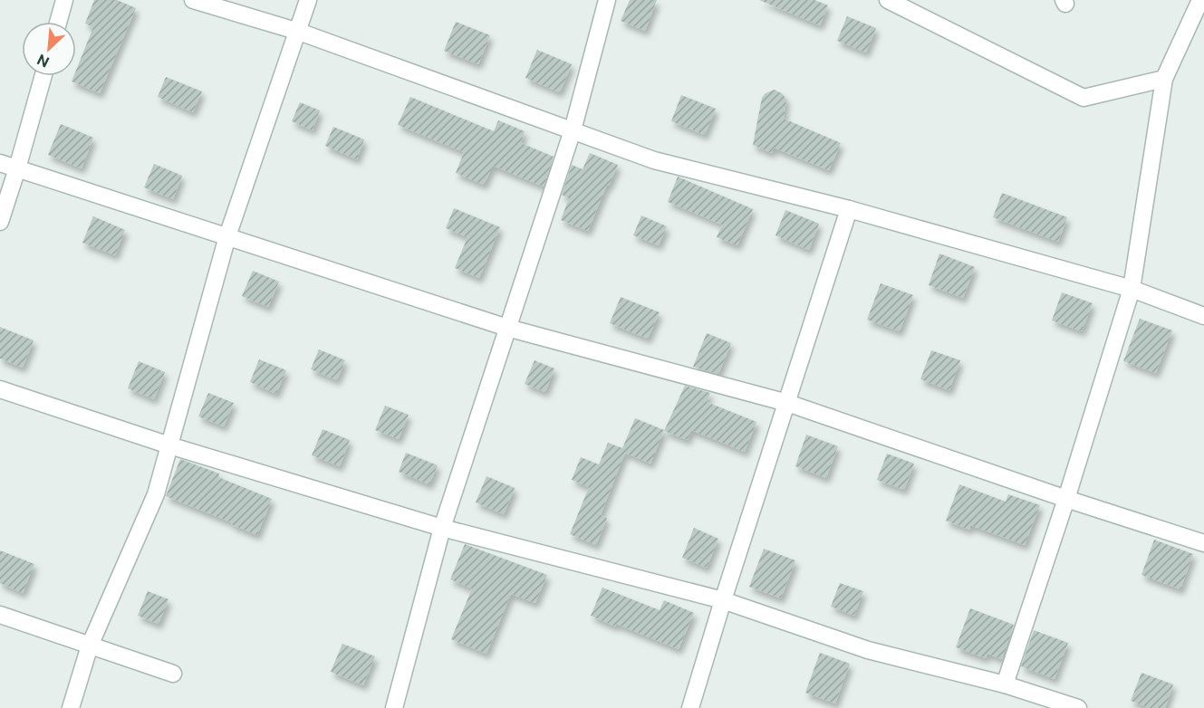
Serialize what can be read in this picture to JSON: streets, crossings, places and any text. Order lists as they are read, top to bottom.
{
  "north": "bottom left"
}
